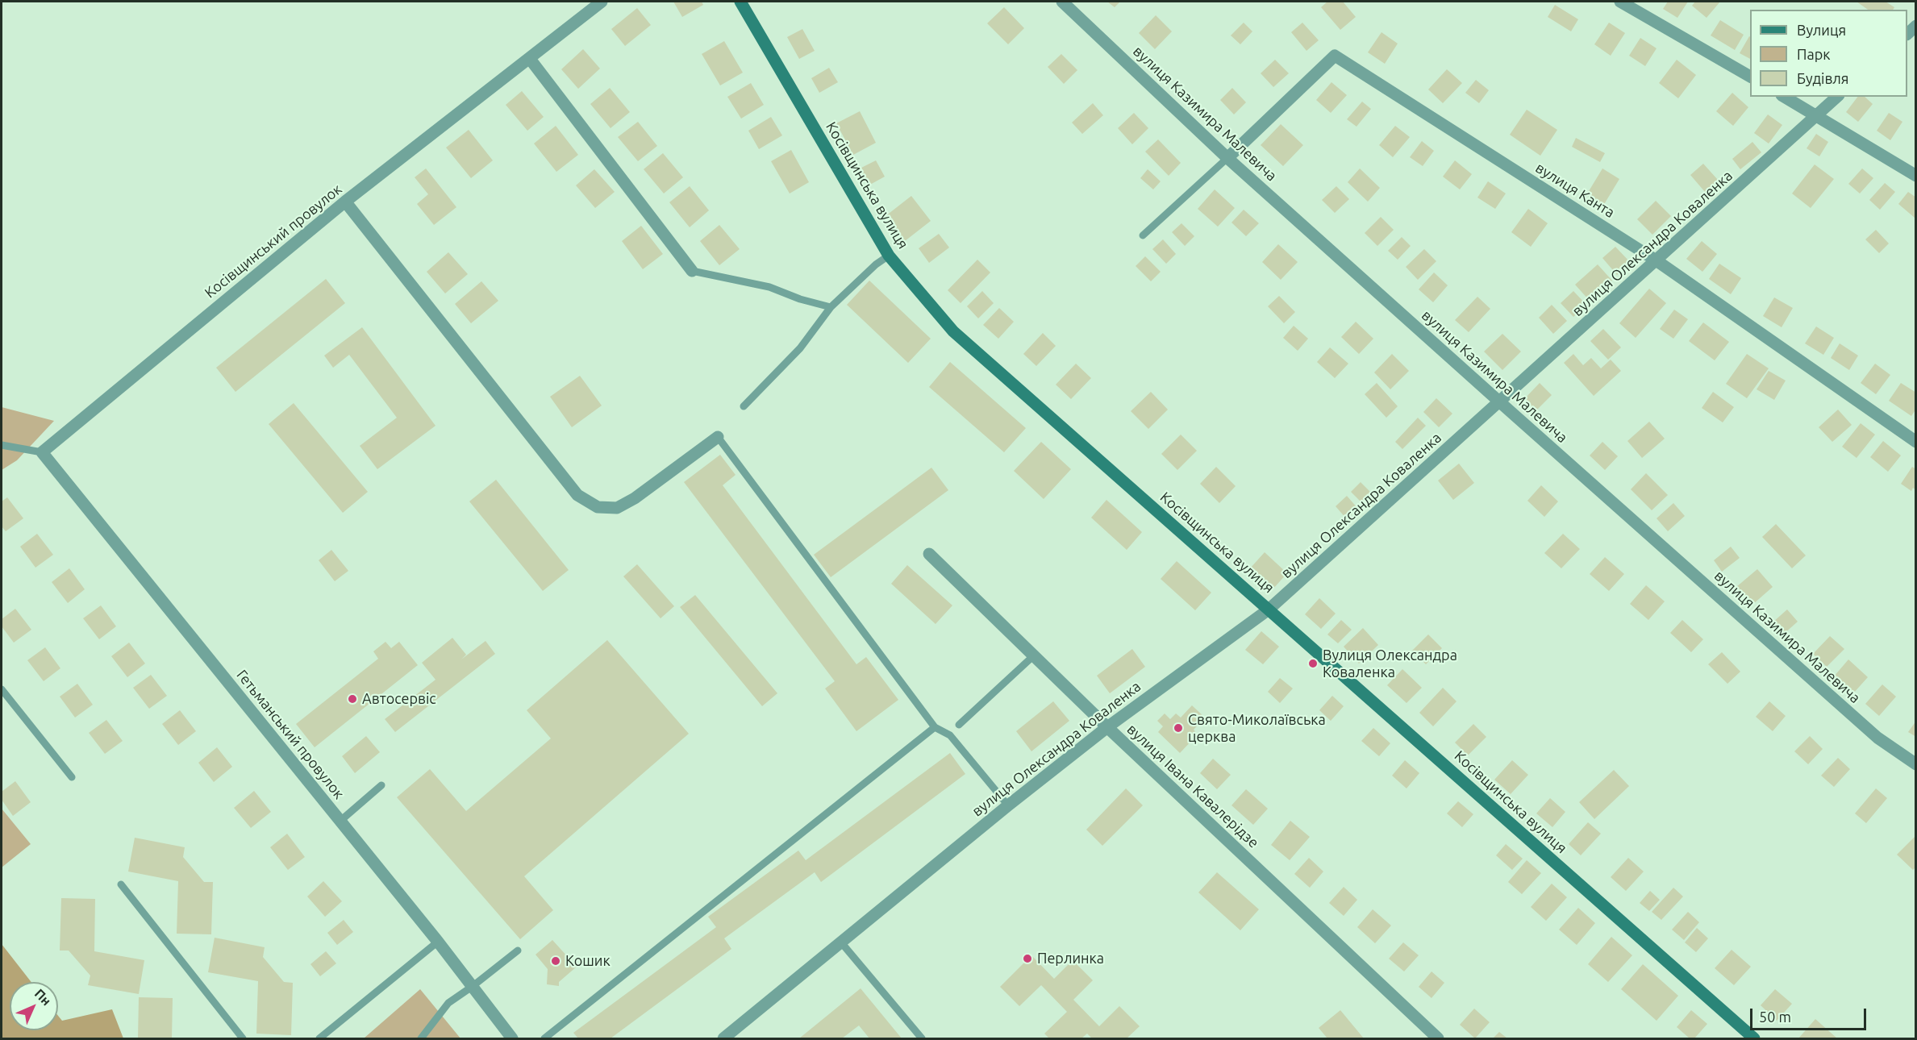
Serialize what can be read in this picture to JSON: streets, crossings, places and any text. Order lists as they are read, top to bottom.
{
  "streets": {
    "street": [
      "вулиця Казимира Малевича",
      "Косівщинська вулиця",
      "вулиця Канта",
      "Косівщинський провулок",
      "вулиця Олександра Коваленка",
      "Гетьманський провулок",
      "вулиця Івана Кавалерідзе"
    ]
  },
  "crossings": [
    ["вулиця Казимира Малевича", "вулиця Канта"],
    ["вулиця Казимира Малевича", "вулиця Олександра Коваленка"],
    ["Косівщинська вулиця", "вулиця Олександра Коваленка"],
    ["вулиця Канта", "вулиця Олександра Коваленка"],
    ["Косівщинський провулок", "Гетьманський провулок"],
    ["вулиця Олександра Коваленка", "вулиця Івана Кавалерідзе"]
  ],
  "places": [
    "Вулиця Олександра Коваленка",
    "Автосервіс",
    "Свято-Миколаївська церква",
    "Перлинка",
    "Кошик"
  ],
  "legend": ["Вулиця", "Парк", "Будівля"],
  "scale_bar": "50 m",
  "north": "top right"
}
